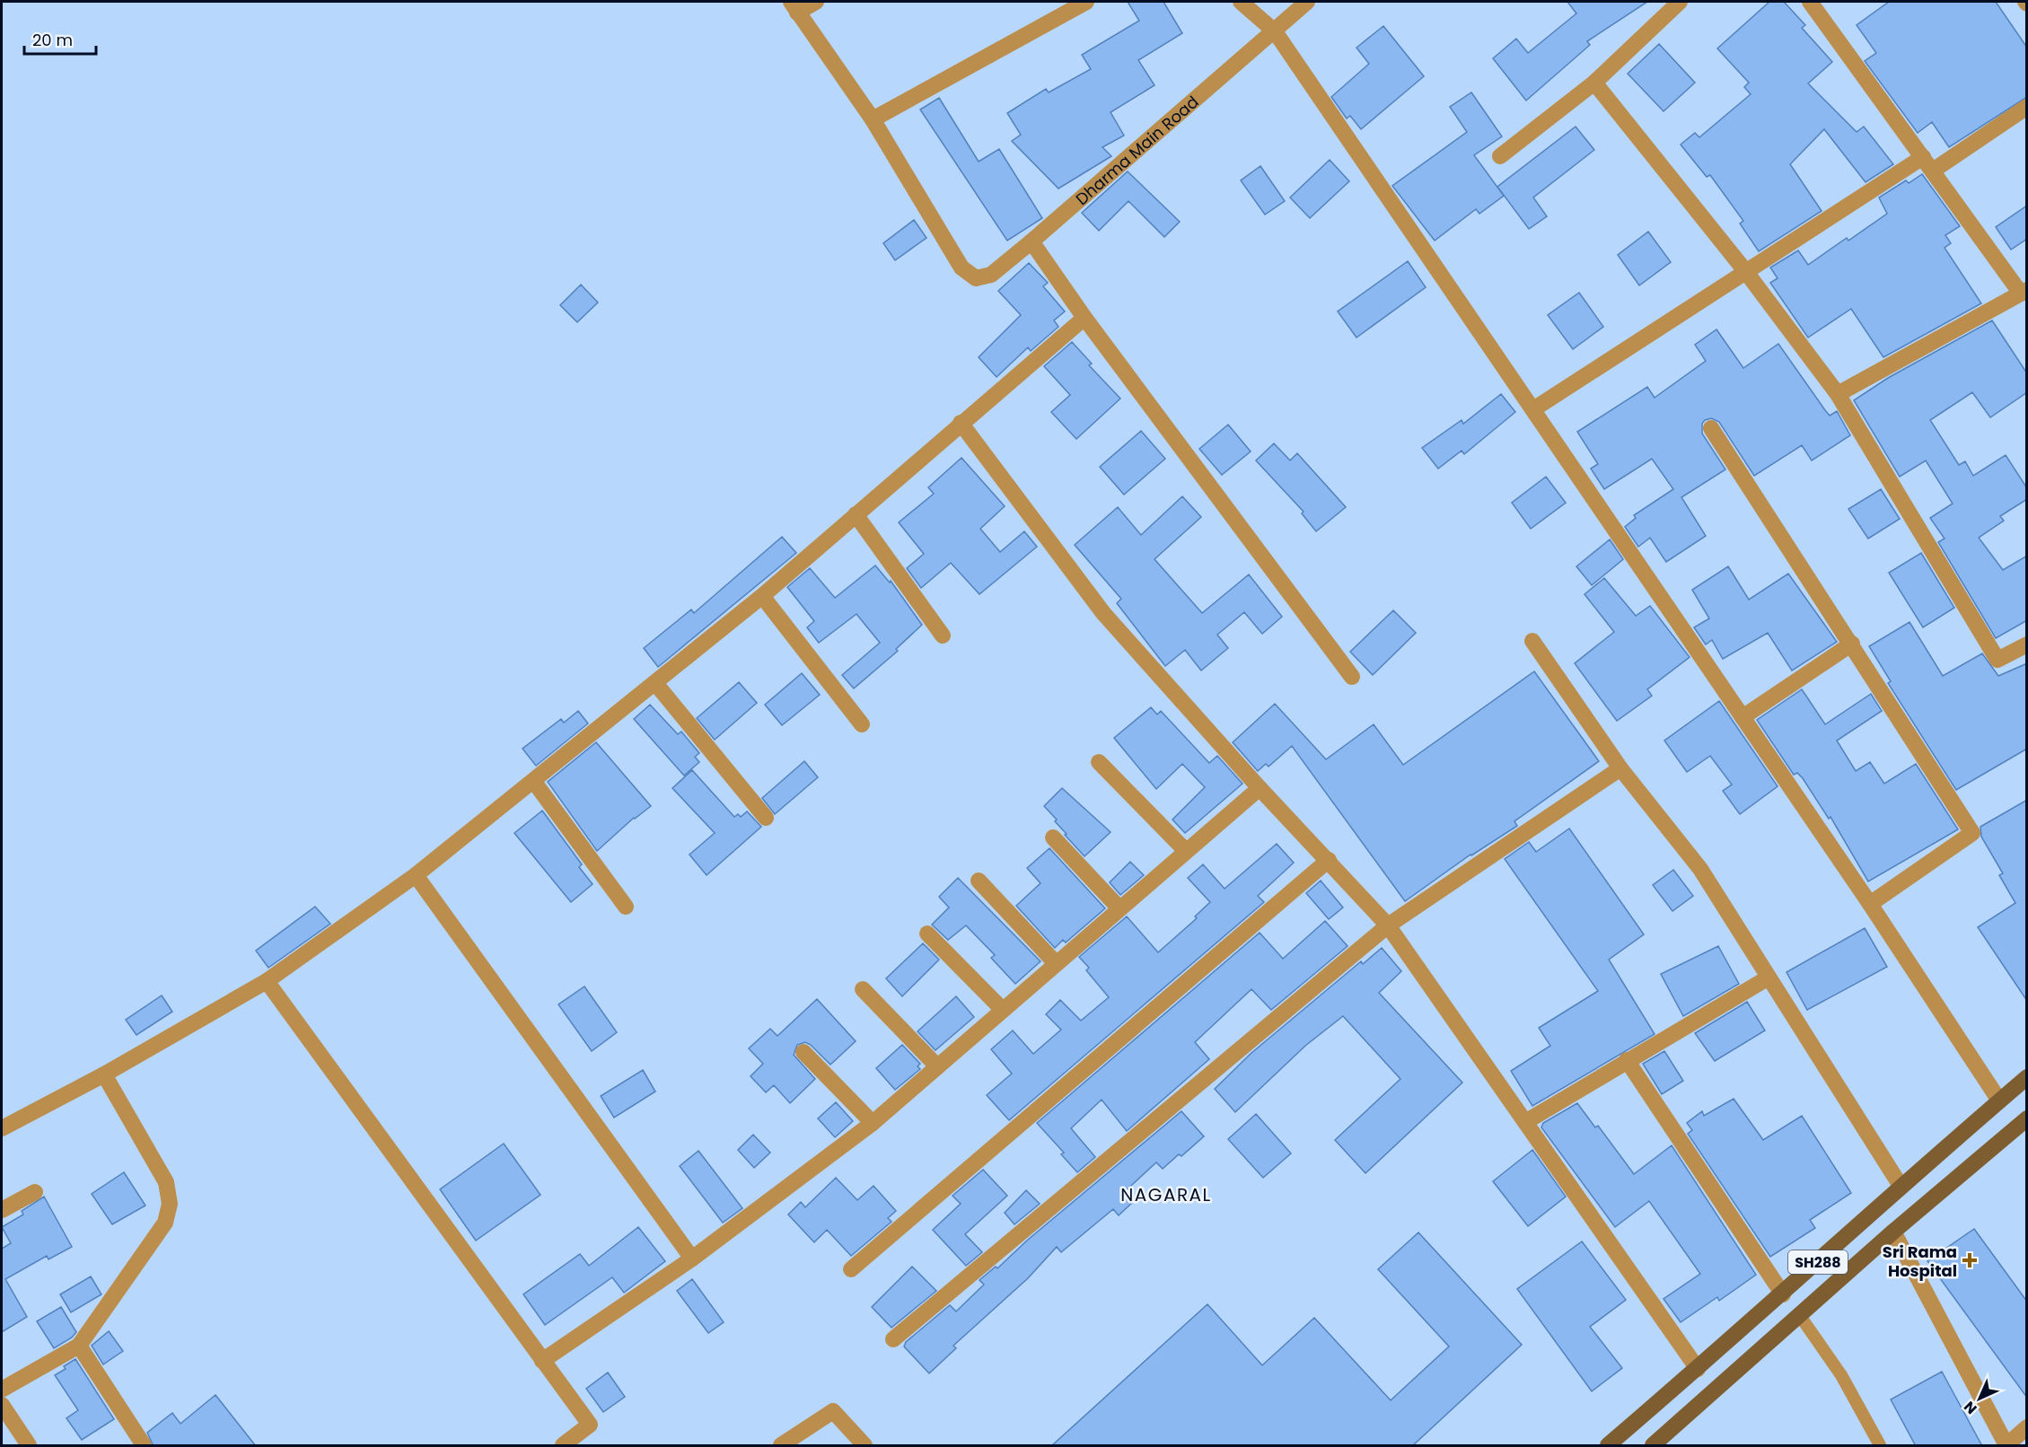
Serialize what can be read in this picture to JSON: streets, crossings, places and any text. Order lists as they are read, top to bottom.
{
  "streets": {
    "main road": ["SH288"],
    "street": ["Dharma Main Road"]
  },
  "districts": ["NAGARAL"],
  "places": {
    "health": ["Sri Rama Hospital"]
  },
  "scale_bar": "20 m",
  "north": "bottom left"
}
